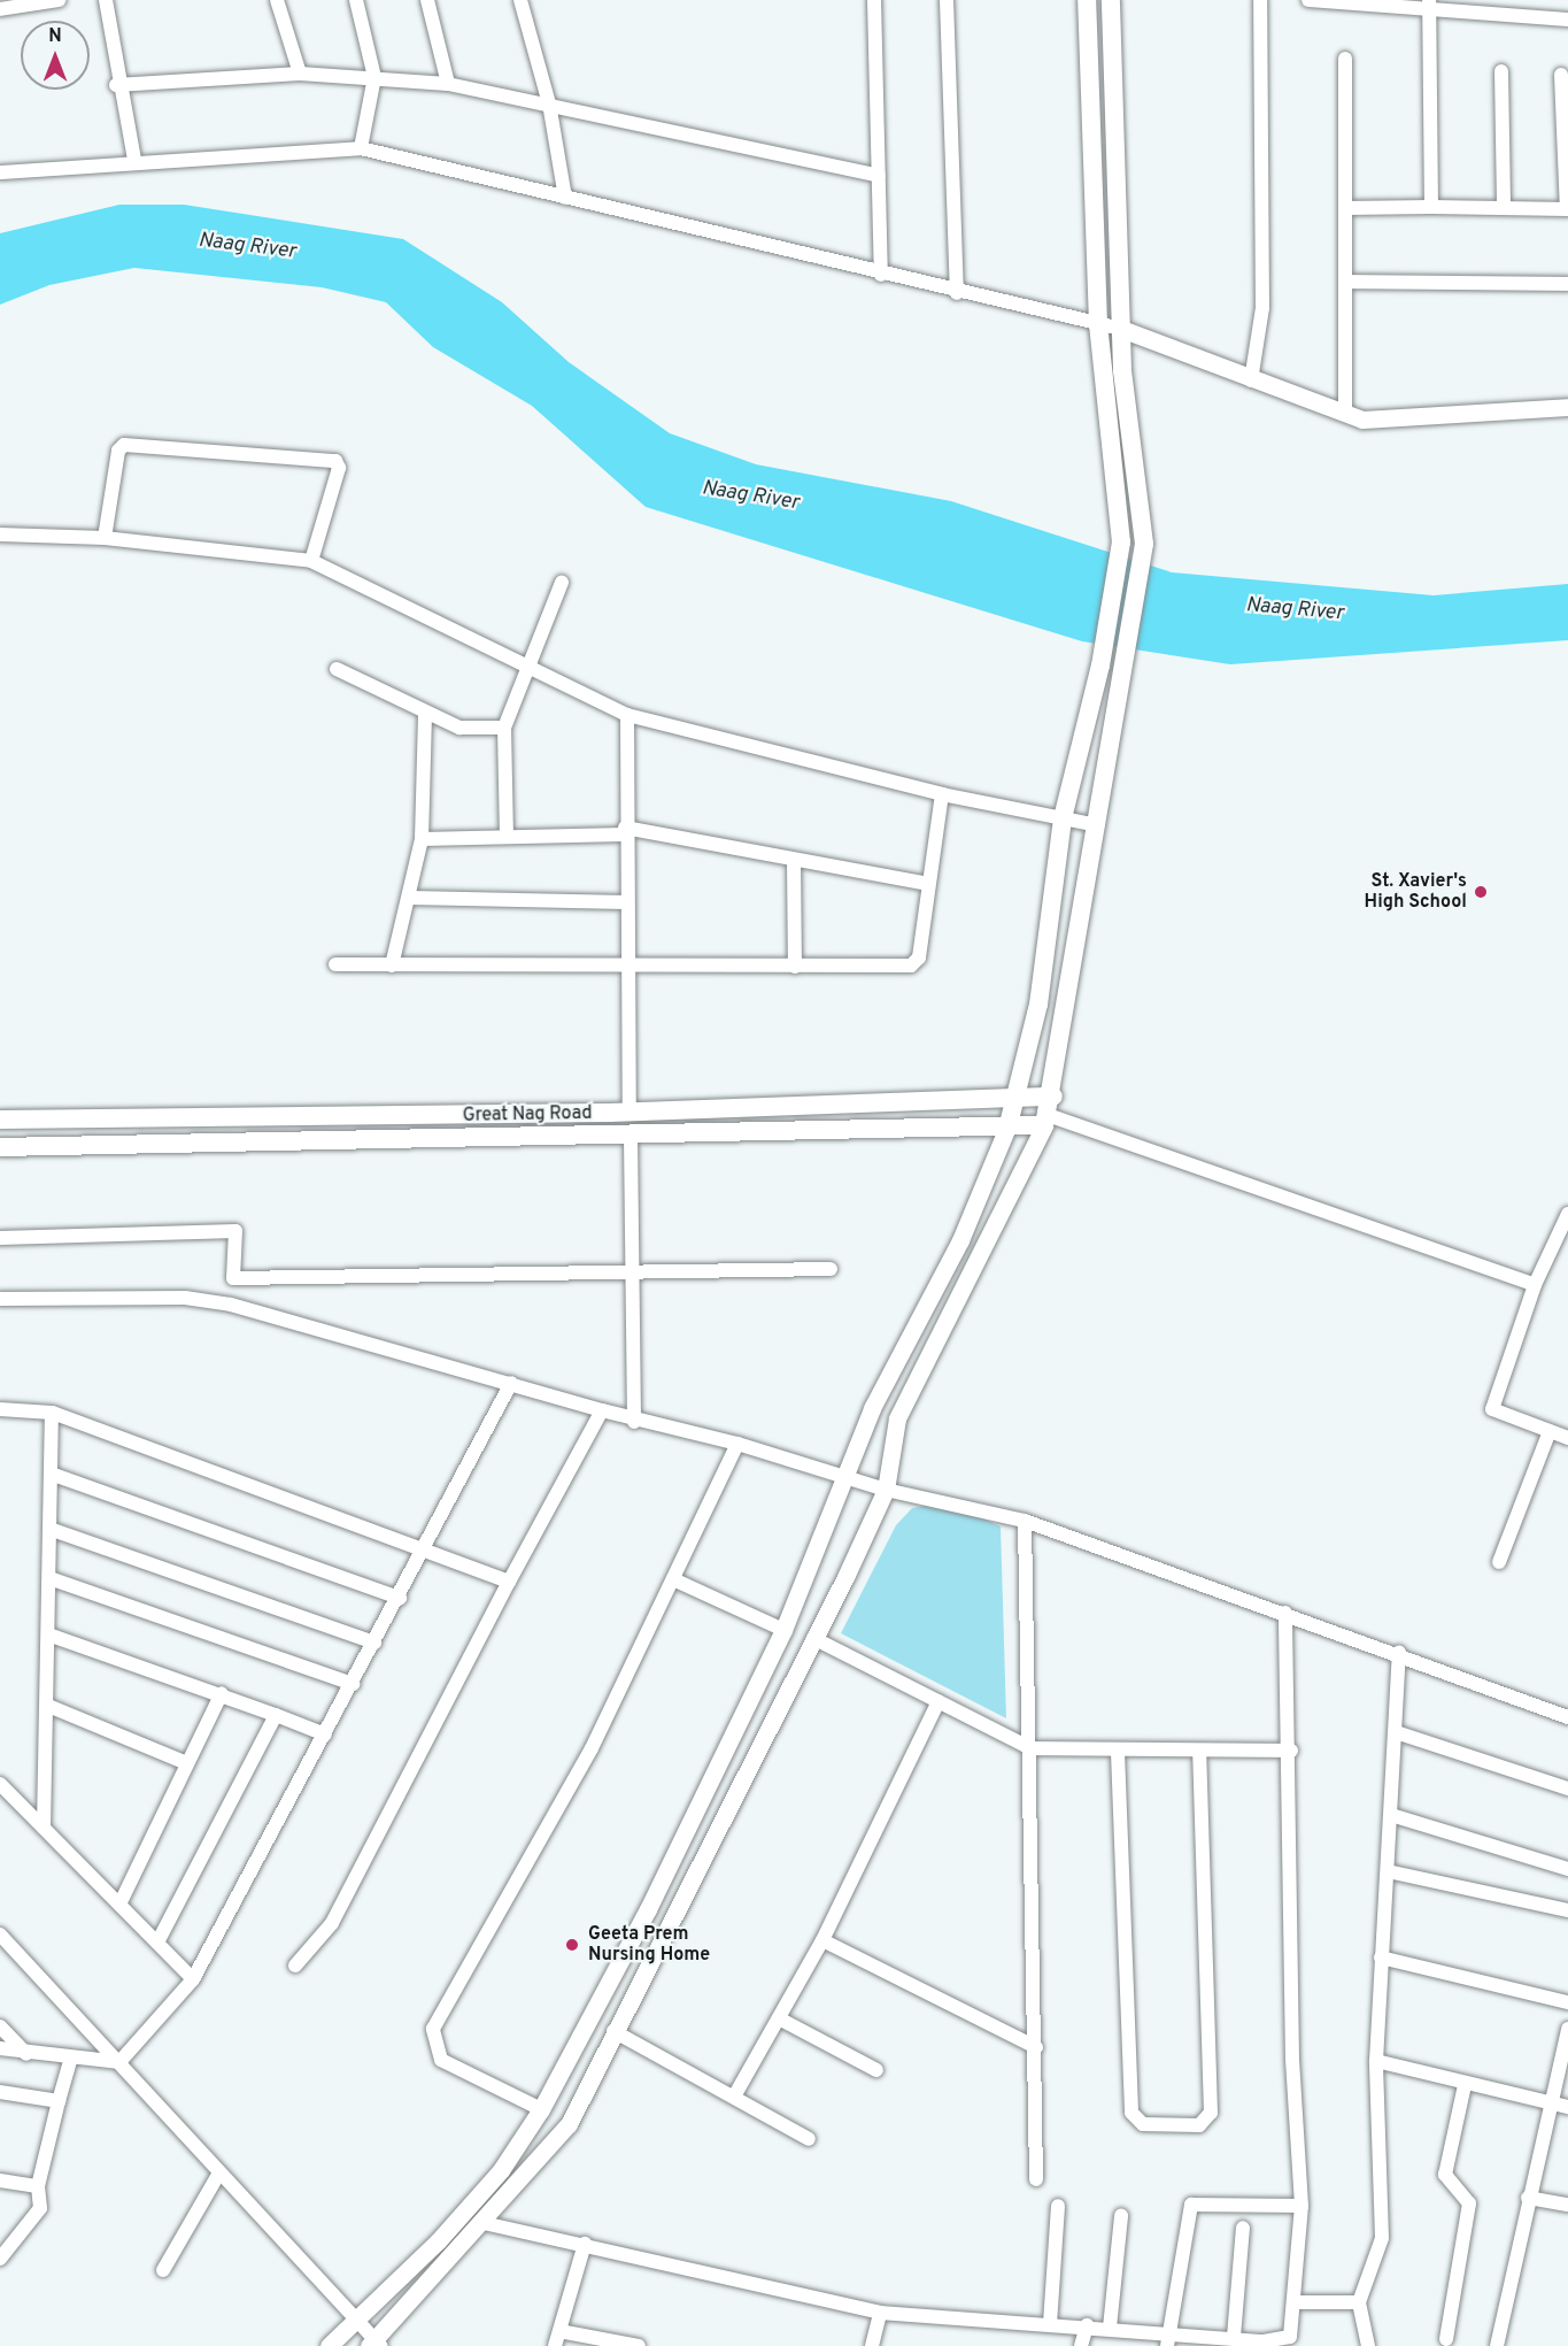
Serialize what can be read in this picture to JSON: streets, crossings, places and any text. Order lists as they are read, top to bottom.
{
  "streets": {
    "main road": ["Great Nag Road"]
  },
  "water": ["Naag River"],
  "places": ["St. Xavier's High School", "Geeta Prem Nursing Home"],
  "north": "top"
}
